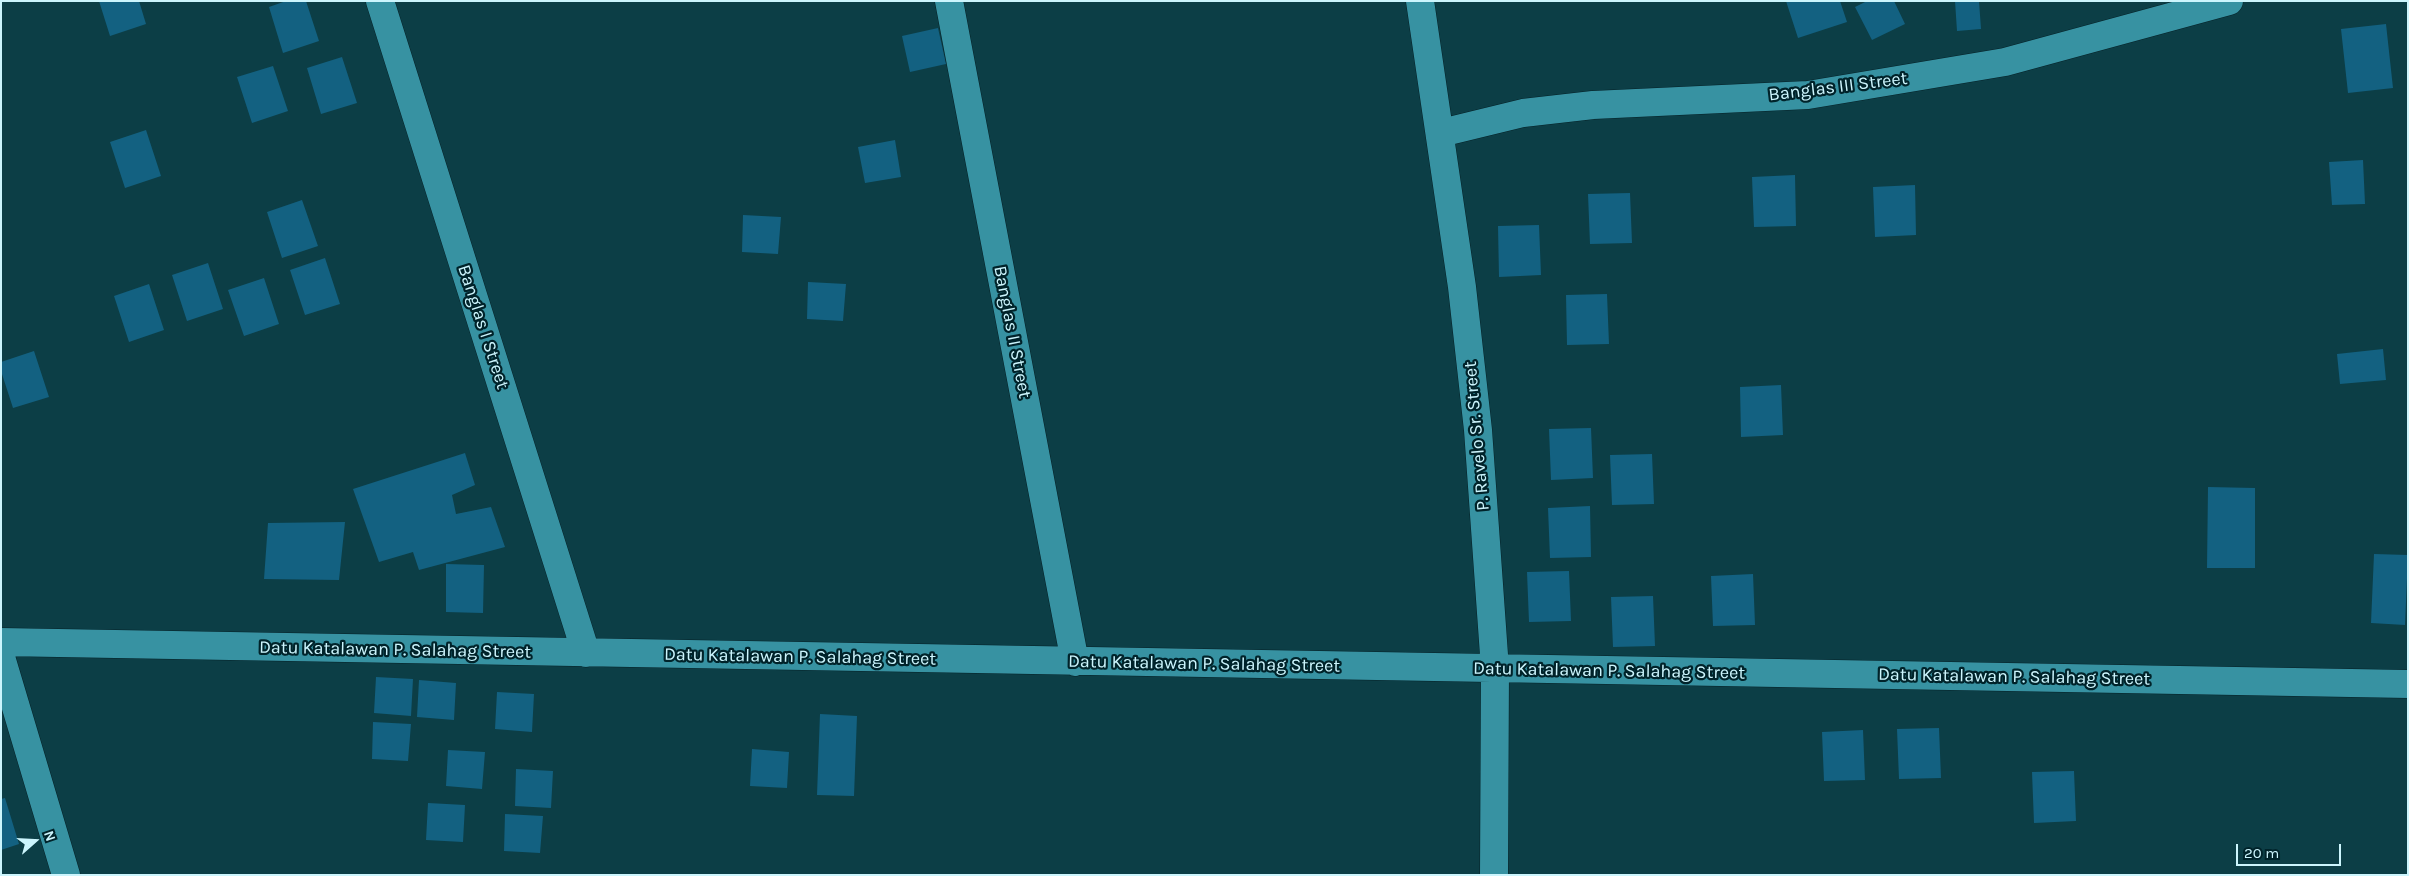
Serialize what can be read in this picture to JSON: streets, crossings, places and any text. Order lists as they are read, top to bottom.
{
  "streets": {
    "street": [
      "Banglas III Street",
      "Banglas I Street",
      "Banglas II Street",
      "P. Ravelo Sr. Street",
      "Datu Katalawan P. Salahag Street"
    ]
  },
  "crossings": [
    ["Banglas III Street", "P. Ravelo Sr. Street"],
    ["Banglas I Street", "Datu Katalawan P. Salahag Street"],
    ["Banglas II Street", "Datu Katalawan P. Salahag Street"],
    ["P. Ravelo Sr. Street", "Datu Katalawan P. Salahag Street"]
  ],
  "scale_bar": "20 m",
  "north": "right"
}
